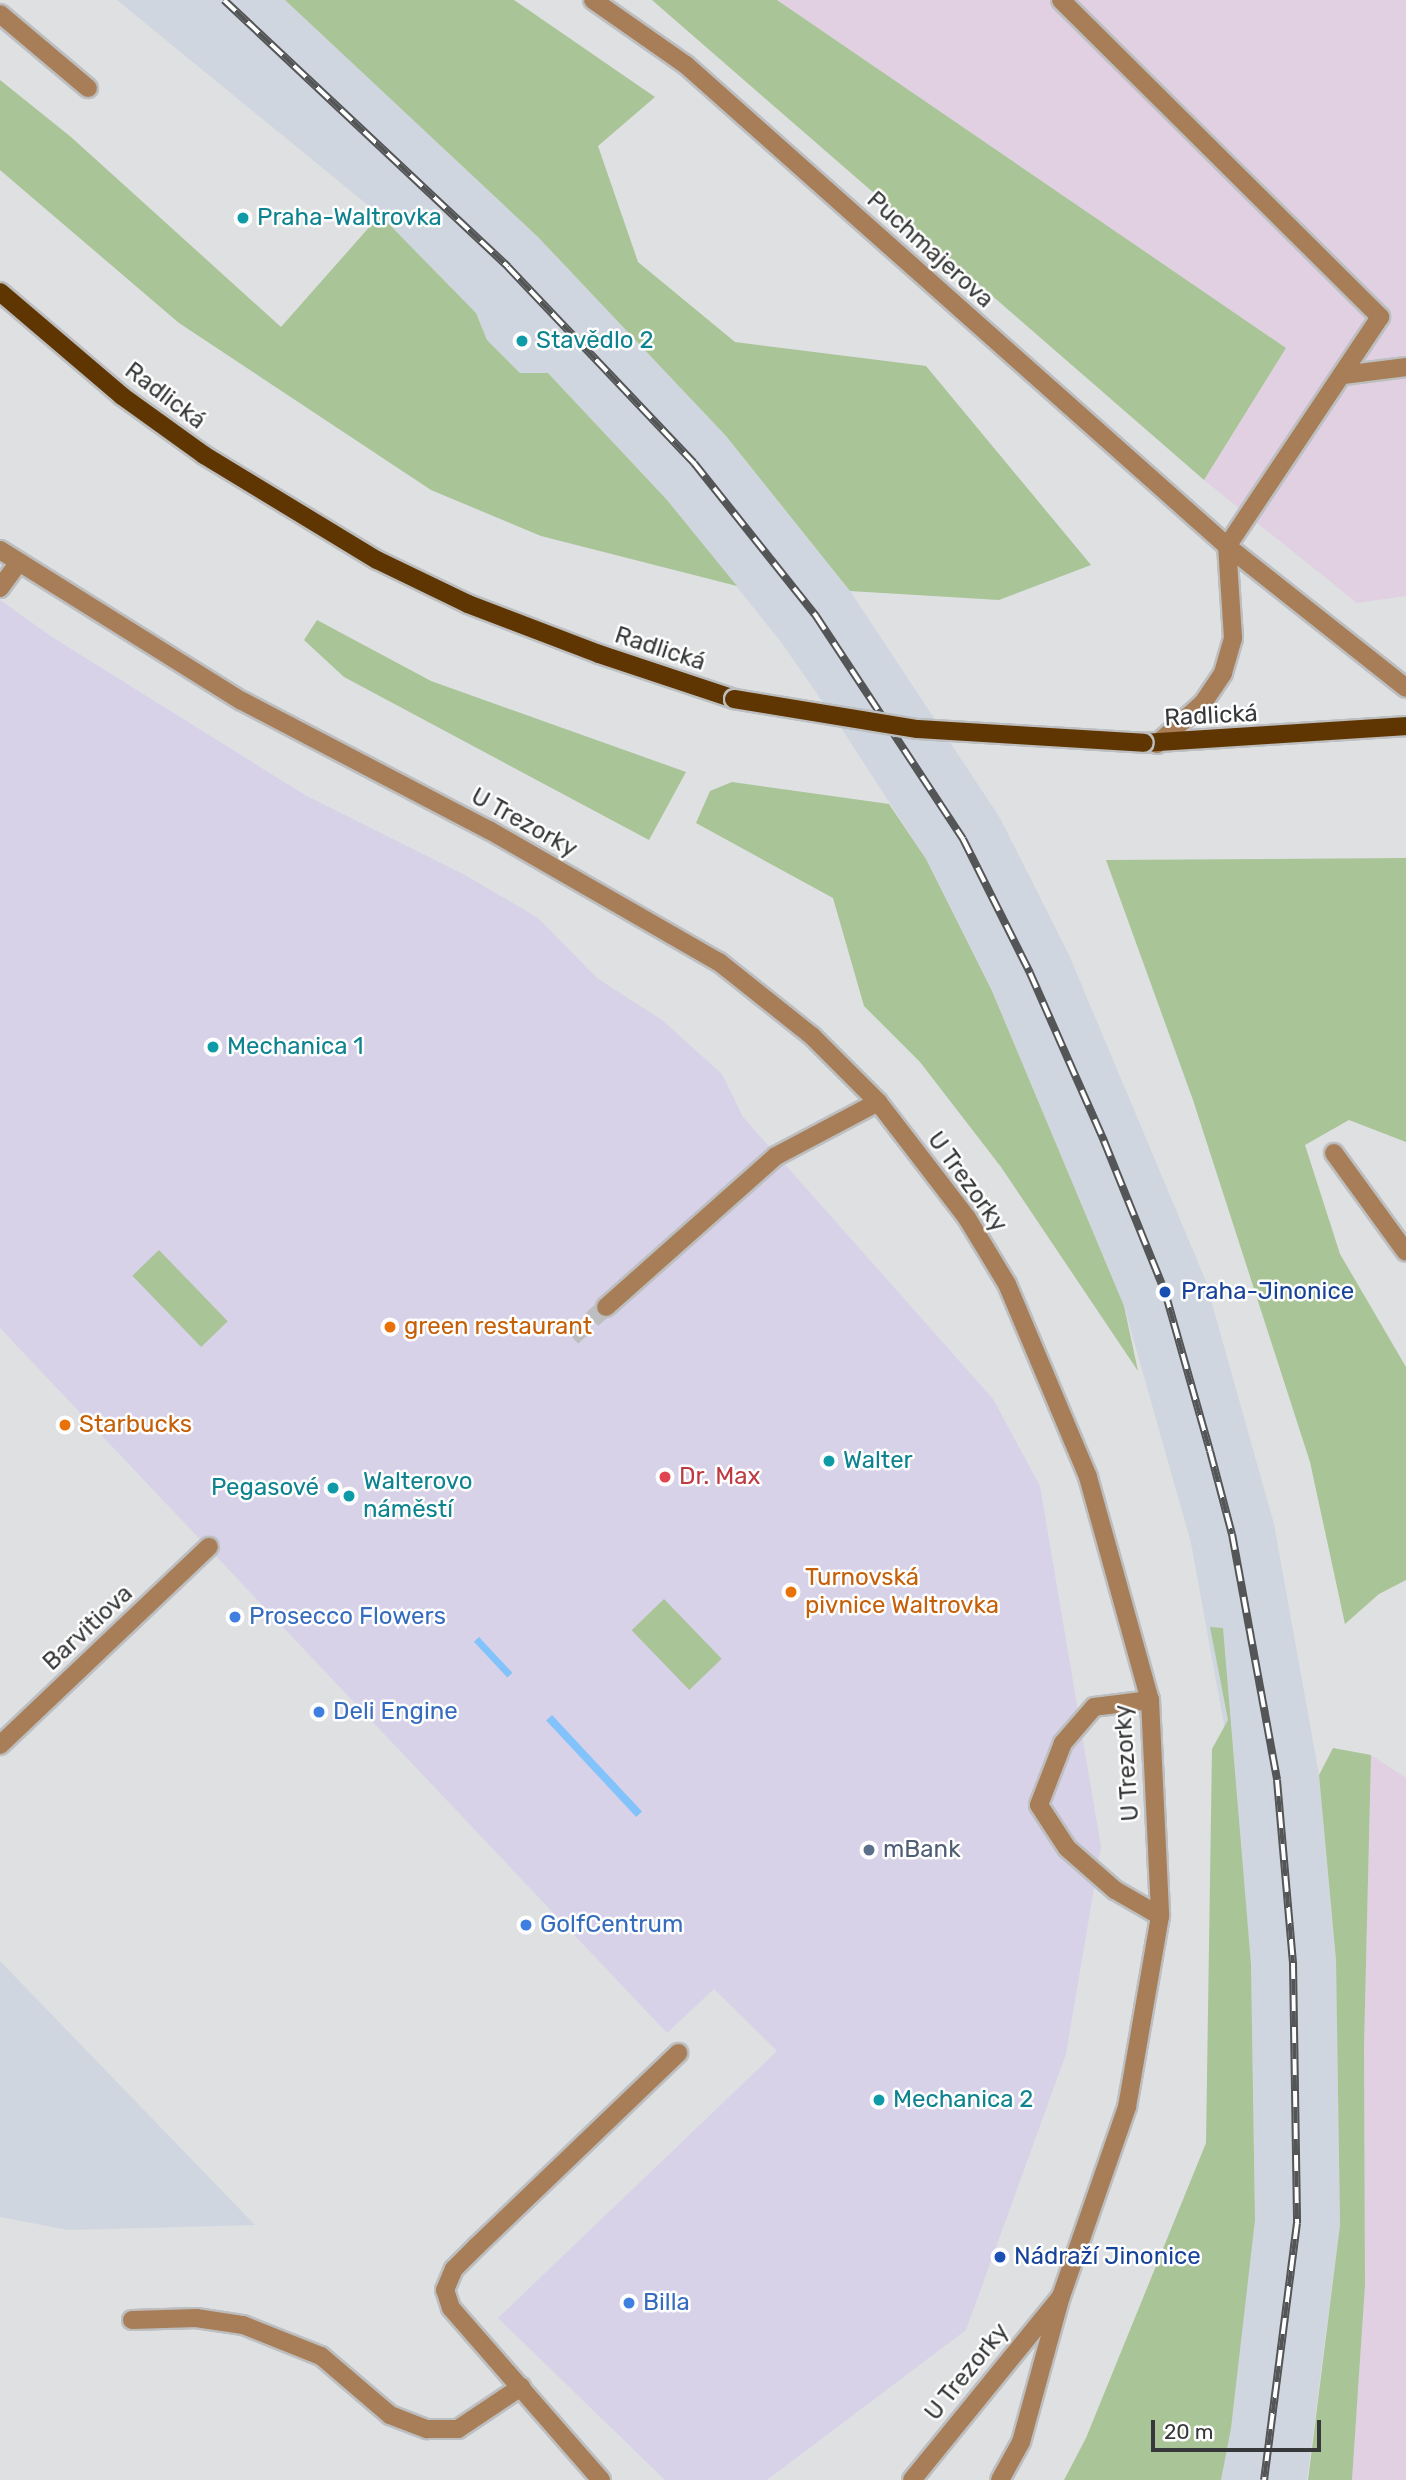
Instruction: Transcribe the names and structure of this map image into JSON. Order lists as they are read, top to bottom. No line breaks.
{"streets":{"main road":["Radlická"],"street":["Puchmajerova","U Trezorky","Barvitiova"]},"places":["Praha-Waltrovka","Stavědlo 2","Mechanica 1","Praha-Jinonice","green restaurant","Starbucks","Walter","Dr. Max","Pegasové","Walterovo náměstí","Turnovská pivnice Waltrovka","Prosecco Flowers","Deli Engine","mBank","GolfCentrum","Mechanica 2","Nádraží Jinonice","Billa"],"scale_bar":"20 m"}
